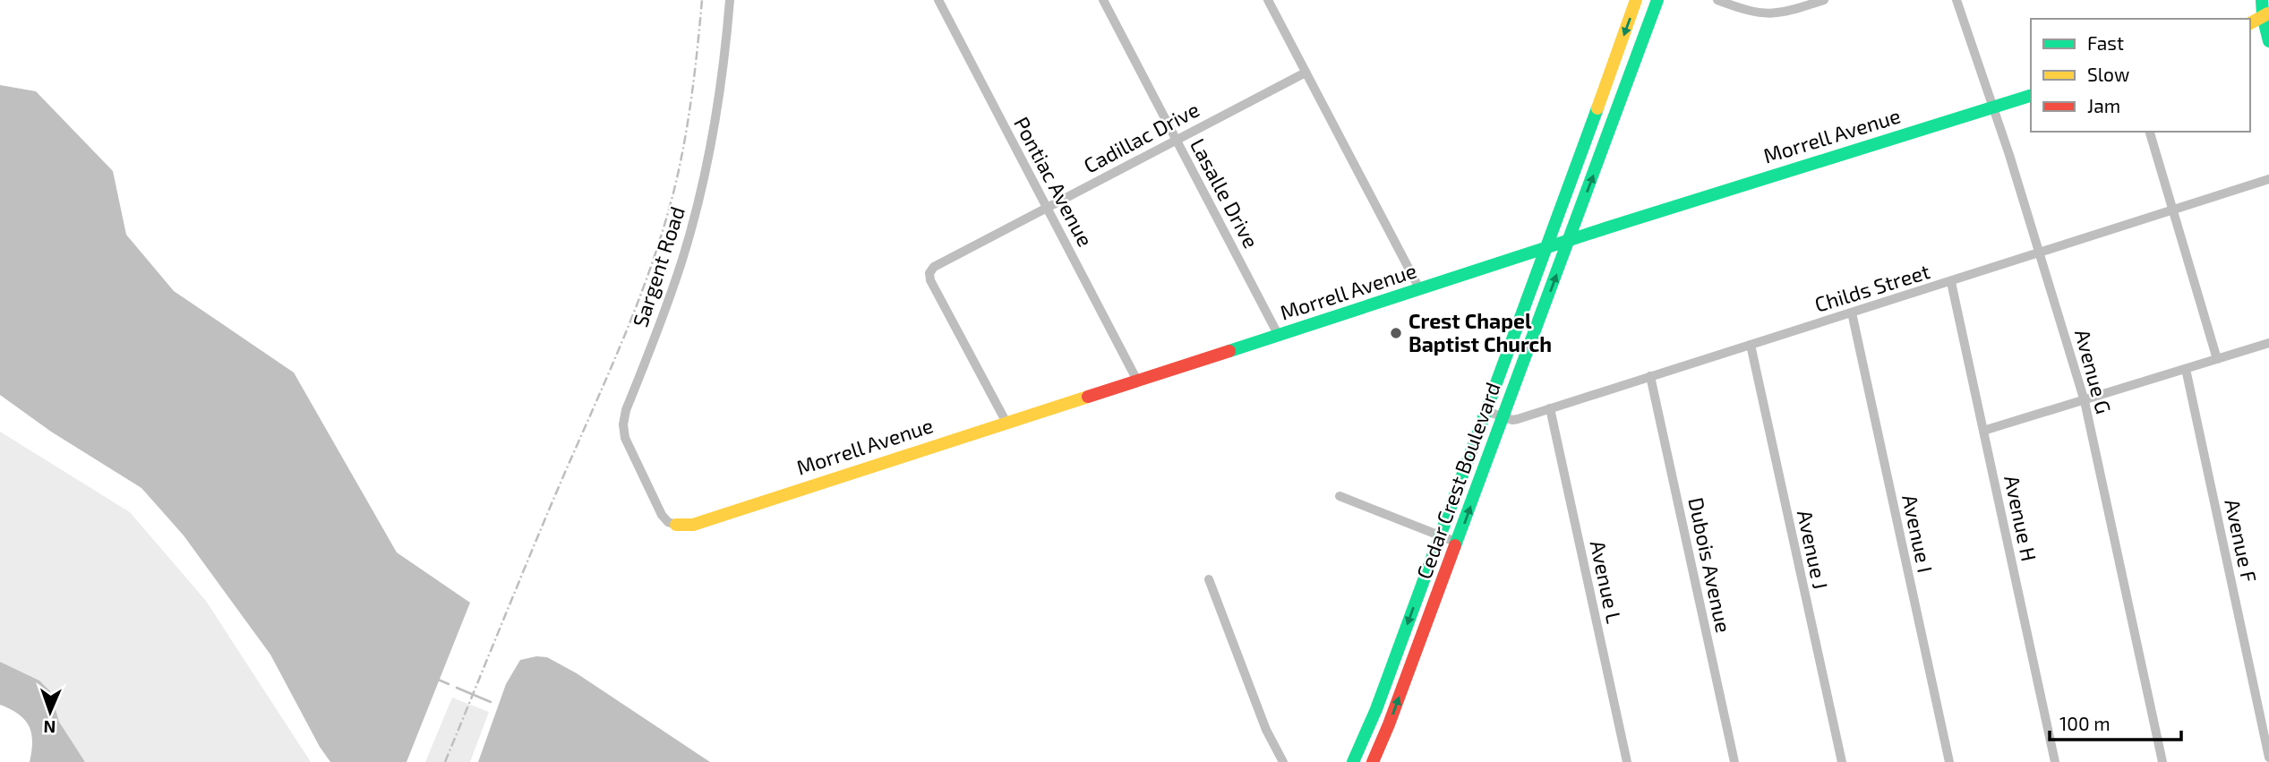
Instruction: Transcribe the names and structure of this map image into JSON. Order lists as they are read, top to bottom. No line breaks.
{"streets":{"main road":["Morrell Avenue","Cedar Crest Boulevard"],"street":["Cadillac Drive","Pontiac Avenue","Lasalle Drive","Sargent Road","Childs Street","Avenue G","Avenue H","Avenue I","Avenue F","Avenue J","Dubois Avenue","Avenue L"]},"crossings":[["Morrell Avenue","Cadillac Drive"],["Morrell Avenue","Pontiac Avenue"],["Morrell Avenue","Lasalle Drive"],["Morrell Avenue","Sargent Road"],["Morrell Avenue","Avenue G"],["Morrell Avenue","Cedar Crest Boulevard"],["Cadillac Drive","Pontiac Avenue"],["Cadillac Drive","Lasalle Drive"],["Childs Street","Avenue G"],["Childs Street","Cedar Crest Boulevard"],["Childs Street","Avenue H"],["Childs Street","Avenue I"],["Childs Street","Avenue J"],["Childs Street","Dubois Avenue"],["Childs Street","Avenue L"]],"places":["Crest Chapel Baptist Church"],"legend":["Fast","Slow","Jam"],"scale_bar":"100 m","north":"bottom"}
